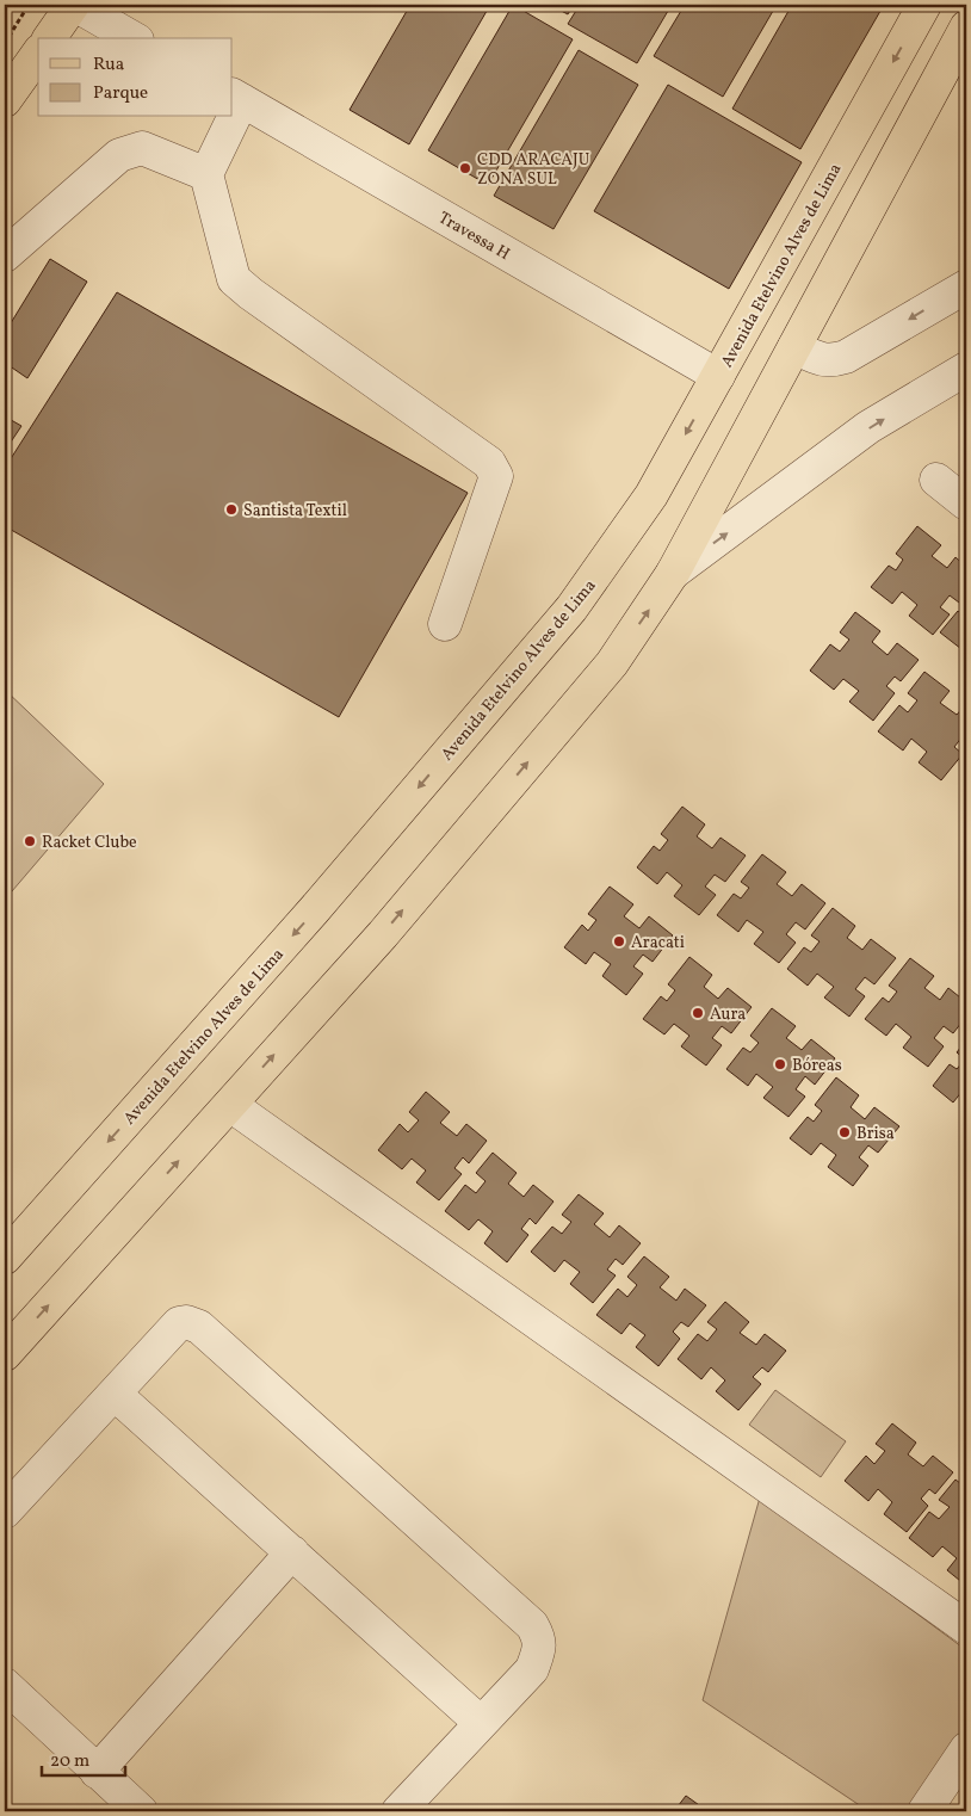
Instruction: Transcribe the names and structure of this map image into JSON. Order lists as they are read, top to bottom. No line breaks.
{"streets":{"main road":["Avenida Etelvino Alves de Lima"],"street":["Travessa H"]},"crossings":[["Travessa H","Avenida Etelvino Alves de Lima"]],"places":["CDD ARACAJU ZONA SUL","Santista Textil","Racket Clube","Aracati","Aura","Bóreas","Brisa"],"legend":["Rua","Parque"],"scale_bar":"20 m"}
